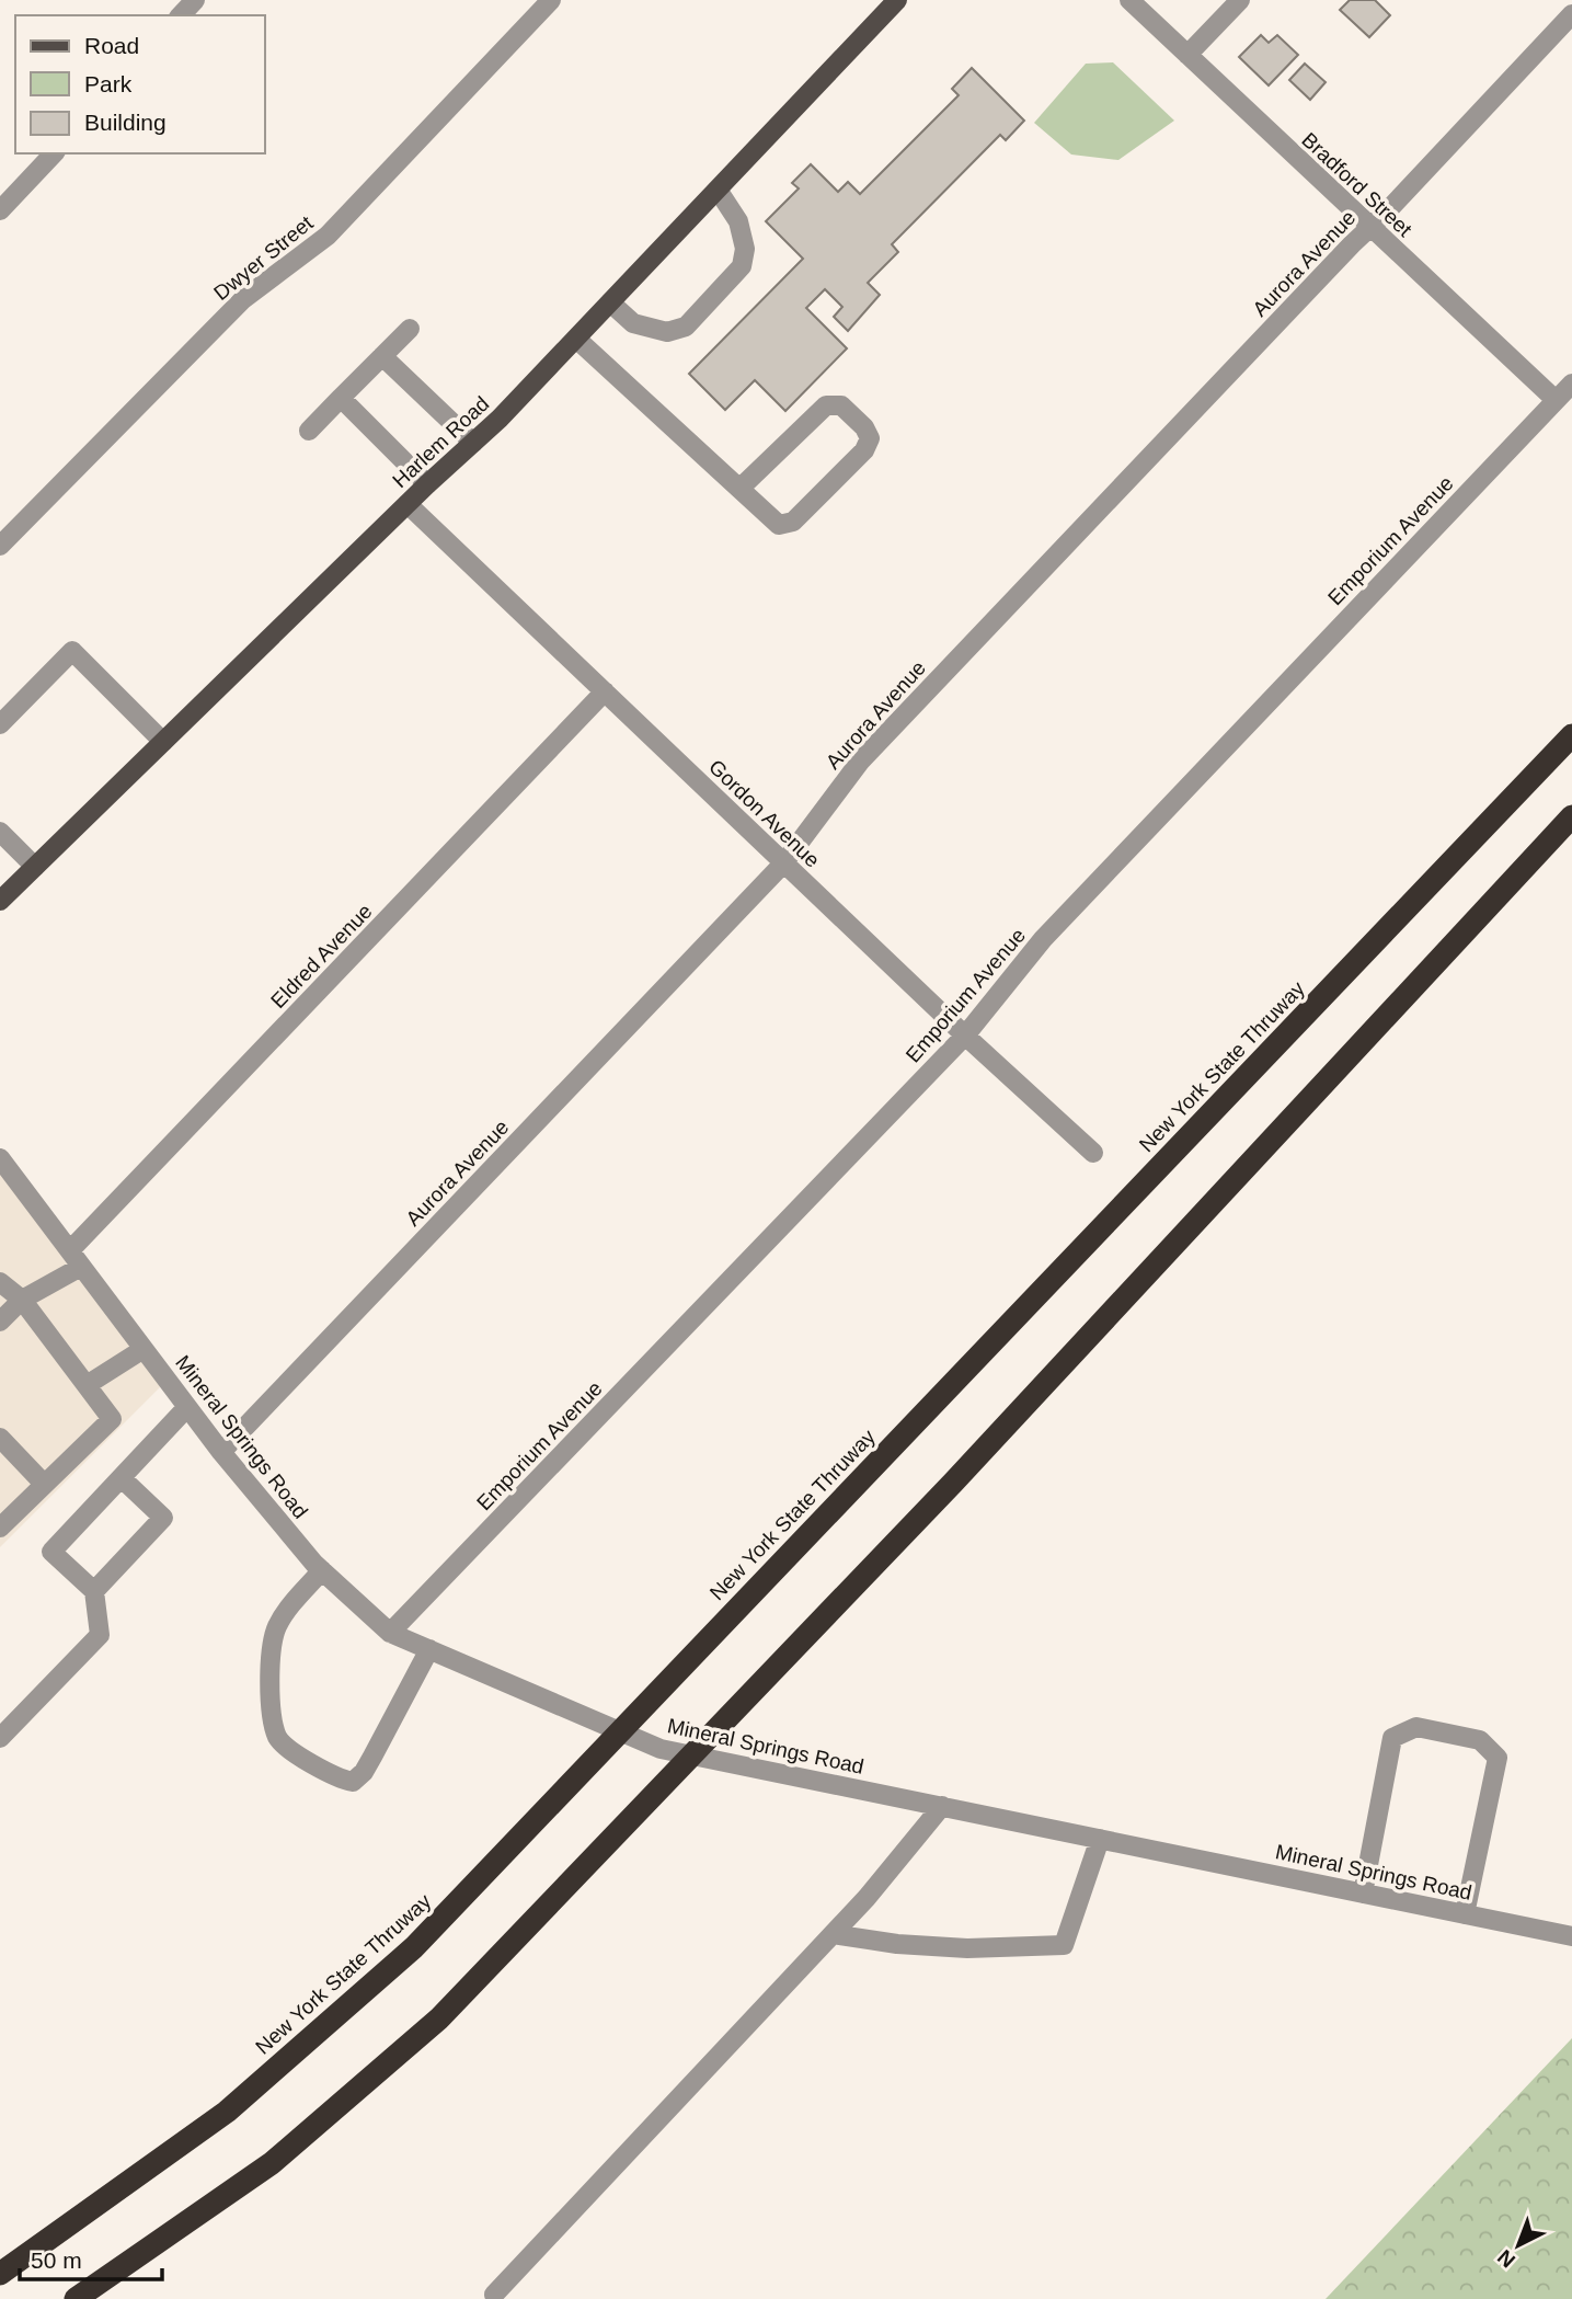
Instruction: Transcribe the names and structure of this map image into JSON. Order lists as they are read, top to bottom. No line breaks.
{"streets":{"highway":["New York State Thruway"],"main road":["Harlem Road"],"street":["Bradford Street","Dwyer Street","Aurora Avenue","Emporium Avenue","Gordon Avenue","Eldred Avenue","Mineral Springs Road"]},"crossings":[["Bradford Street","Aurora Avenue"],["Bradford Street","Emporium Avenue"],["Aurora Avenue","Gordon Avenue"],["Aurora Avenue","Mineral Springs Road"],["Harlem Road","Gordon Avenue"],["Emporium Avenue","Gordon Avenue"],["Emporium Avenue","Mineral Springs Road"],["Gordon Avenue","Eldred Avenue"],["Eldred Avenue","Mineral Springs Road"]],"legend":["Road","Park","Building"],"scale_bar":"50 m","north":"bottom left"}
